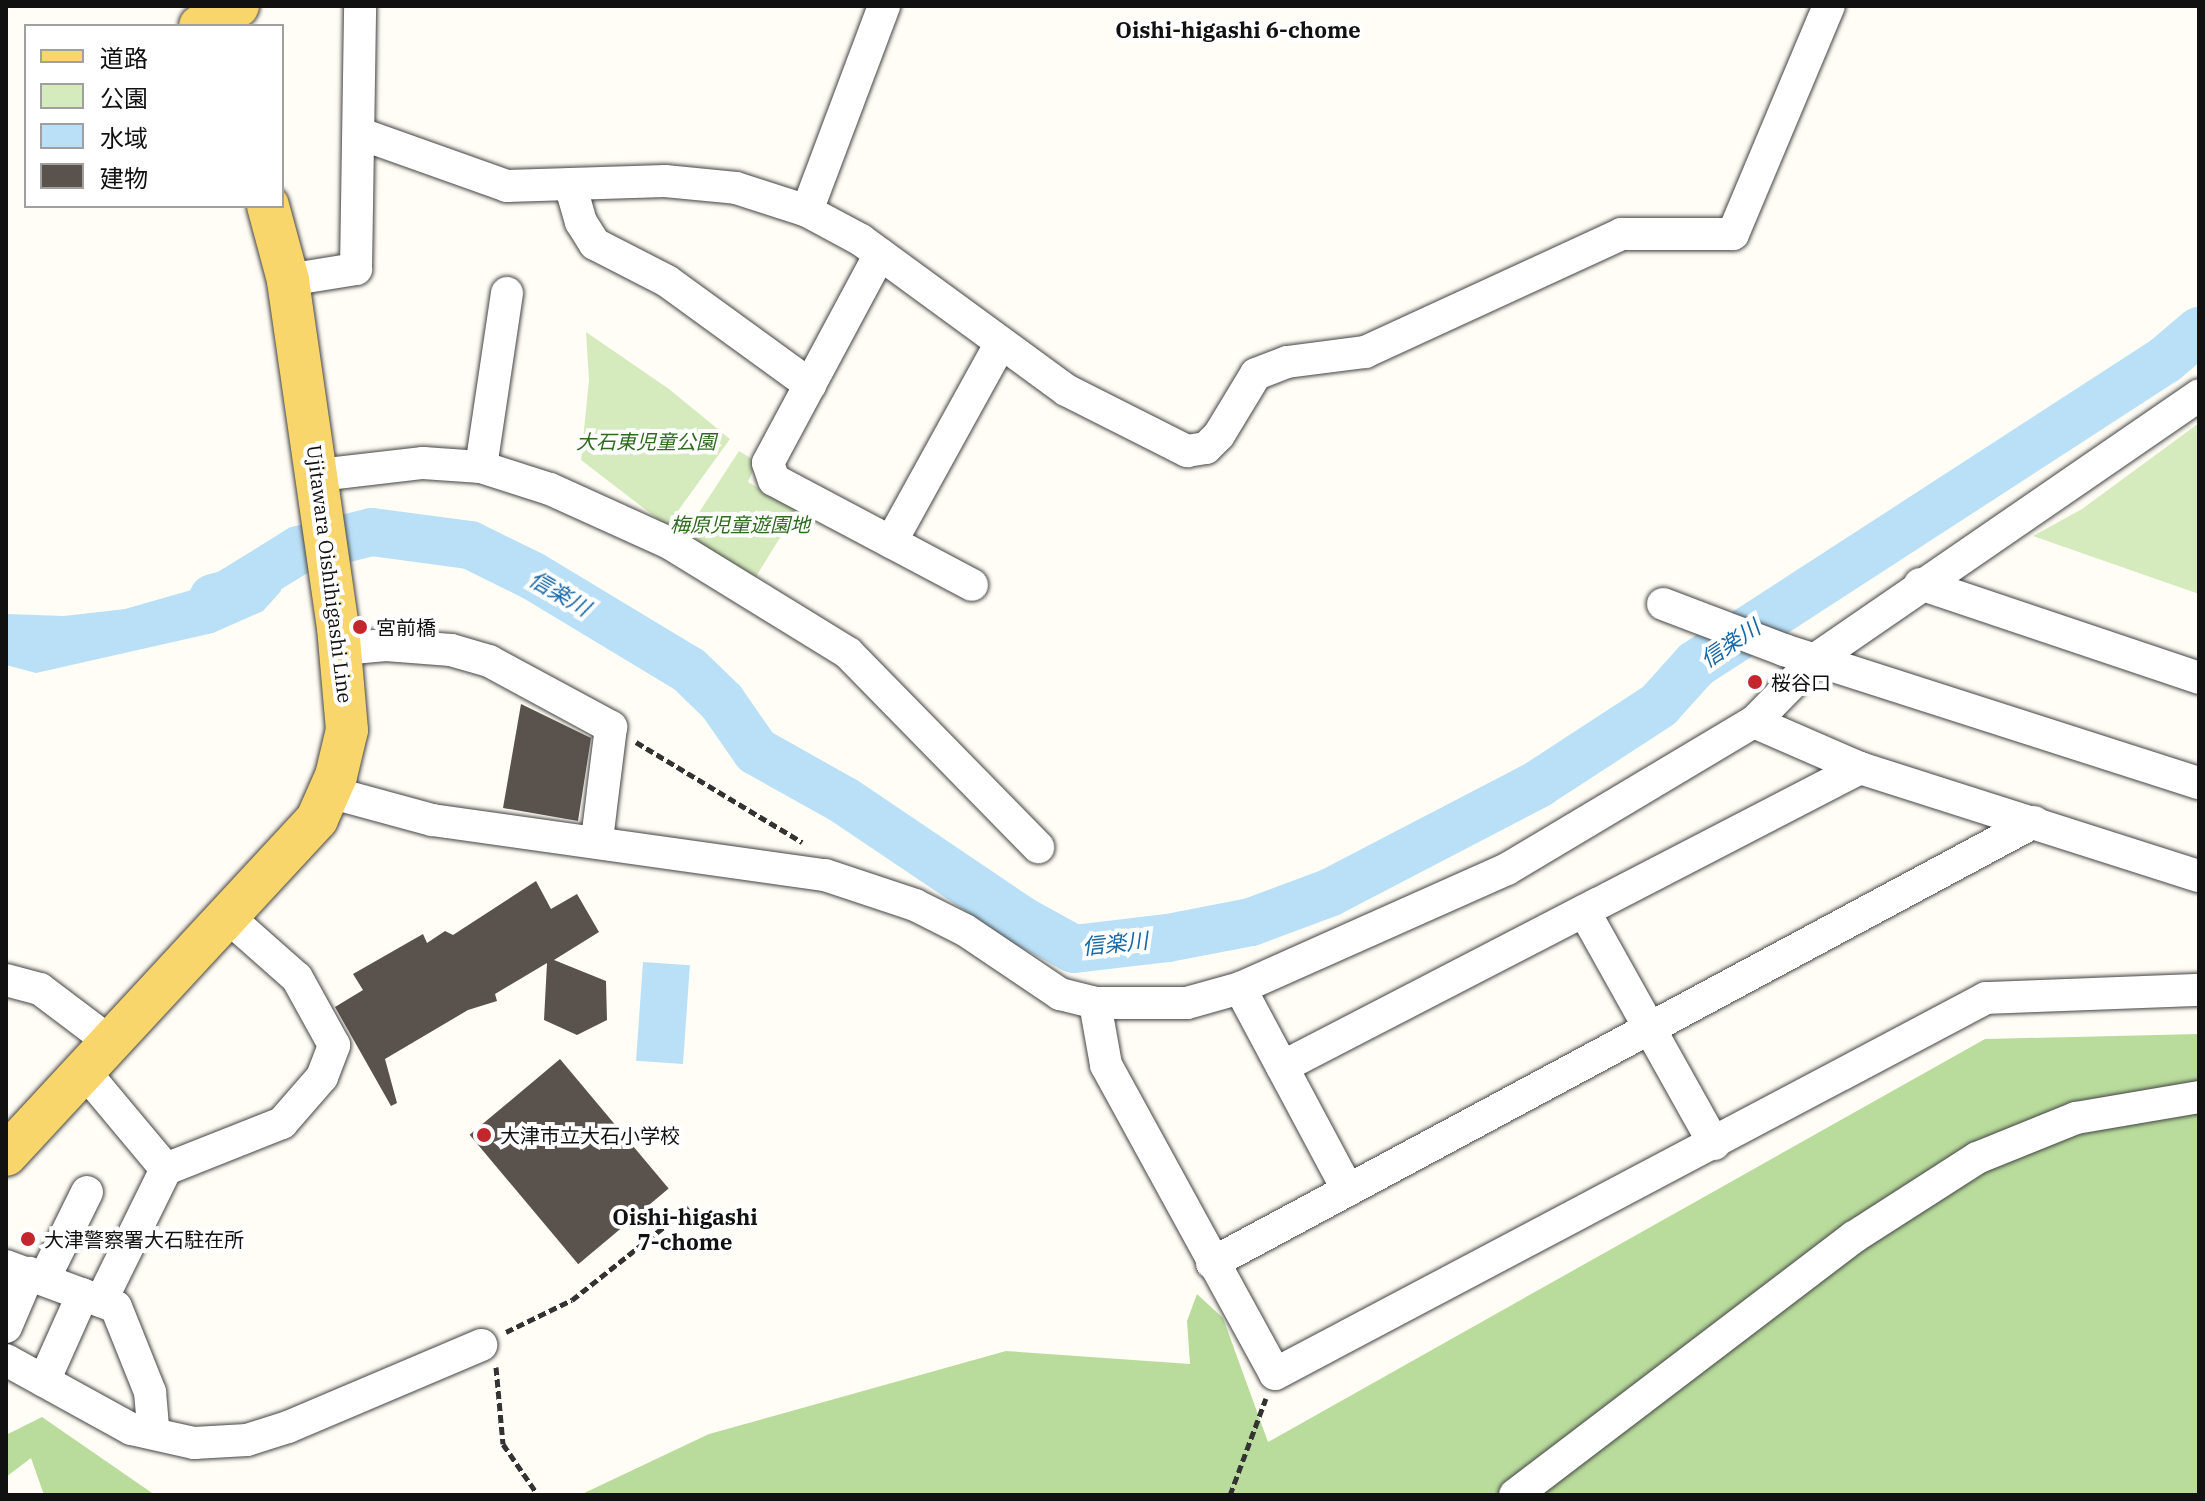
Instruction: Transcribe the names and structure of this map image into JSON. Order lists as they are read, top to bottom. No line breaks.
{"streets":{"main road":["Ujitawara Oishihigashi Line"]},"districts":["Oishi-higashi 6-chome","Oishi-higashi 7-chome"],"water":["信楽川"],"parks":["大石東児童公園","梅原児童遊園地"],"places":["宮前橋","桜谷口","大津市立大石小学校","大津警察署大石駐在所"],"legend":["道路","公園","水域","建物"]}
